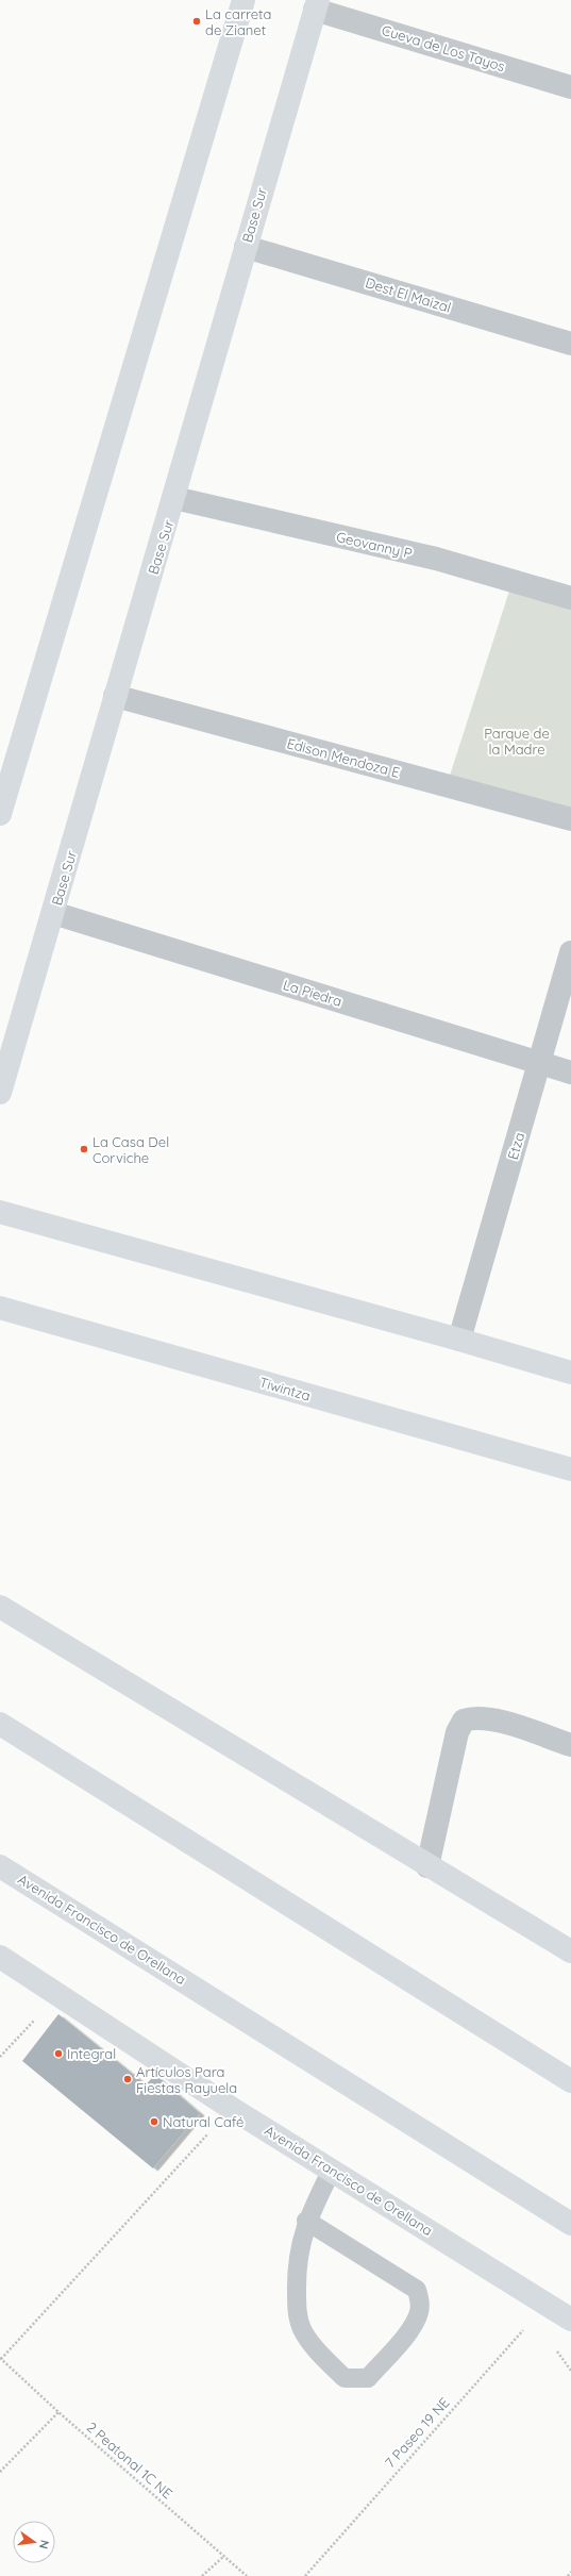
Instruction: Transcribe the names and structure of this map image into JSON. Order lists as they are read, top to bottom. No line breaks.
{"streets":{"main road":["Base Sur","Tiwintza","Avenida Francisco de Orellana"],"street":["Cueva de Los Tayos","Dest El Maizal","Geovanny P","Edison Mendoza E","La Piedra","Etza"],"path":["7 Paseo 19 NE","2 Peatonal 1C NE"]},"crossings":[["Cueva de Los Tayos","Base Sur"],["Base Sur","Dest El Maizal"],["Base Sur","Geovanny P"],["Base Sur","Edison Mendoza E"],["Base Sur","La Piedra"],["La Piedra","Etza"],["Avenida Francisco de Orellana","7 Paseo 19 NE"]],"parks":["Parque de la Madre"],"places":["La carreta de Zianet","La Casa Del Corviche","Integral","Artículos Para Fiestas Rayuela","Natural Café"],"north":"right"}
